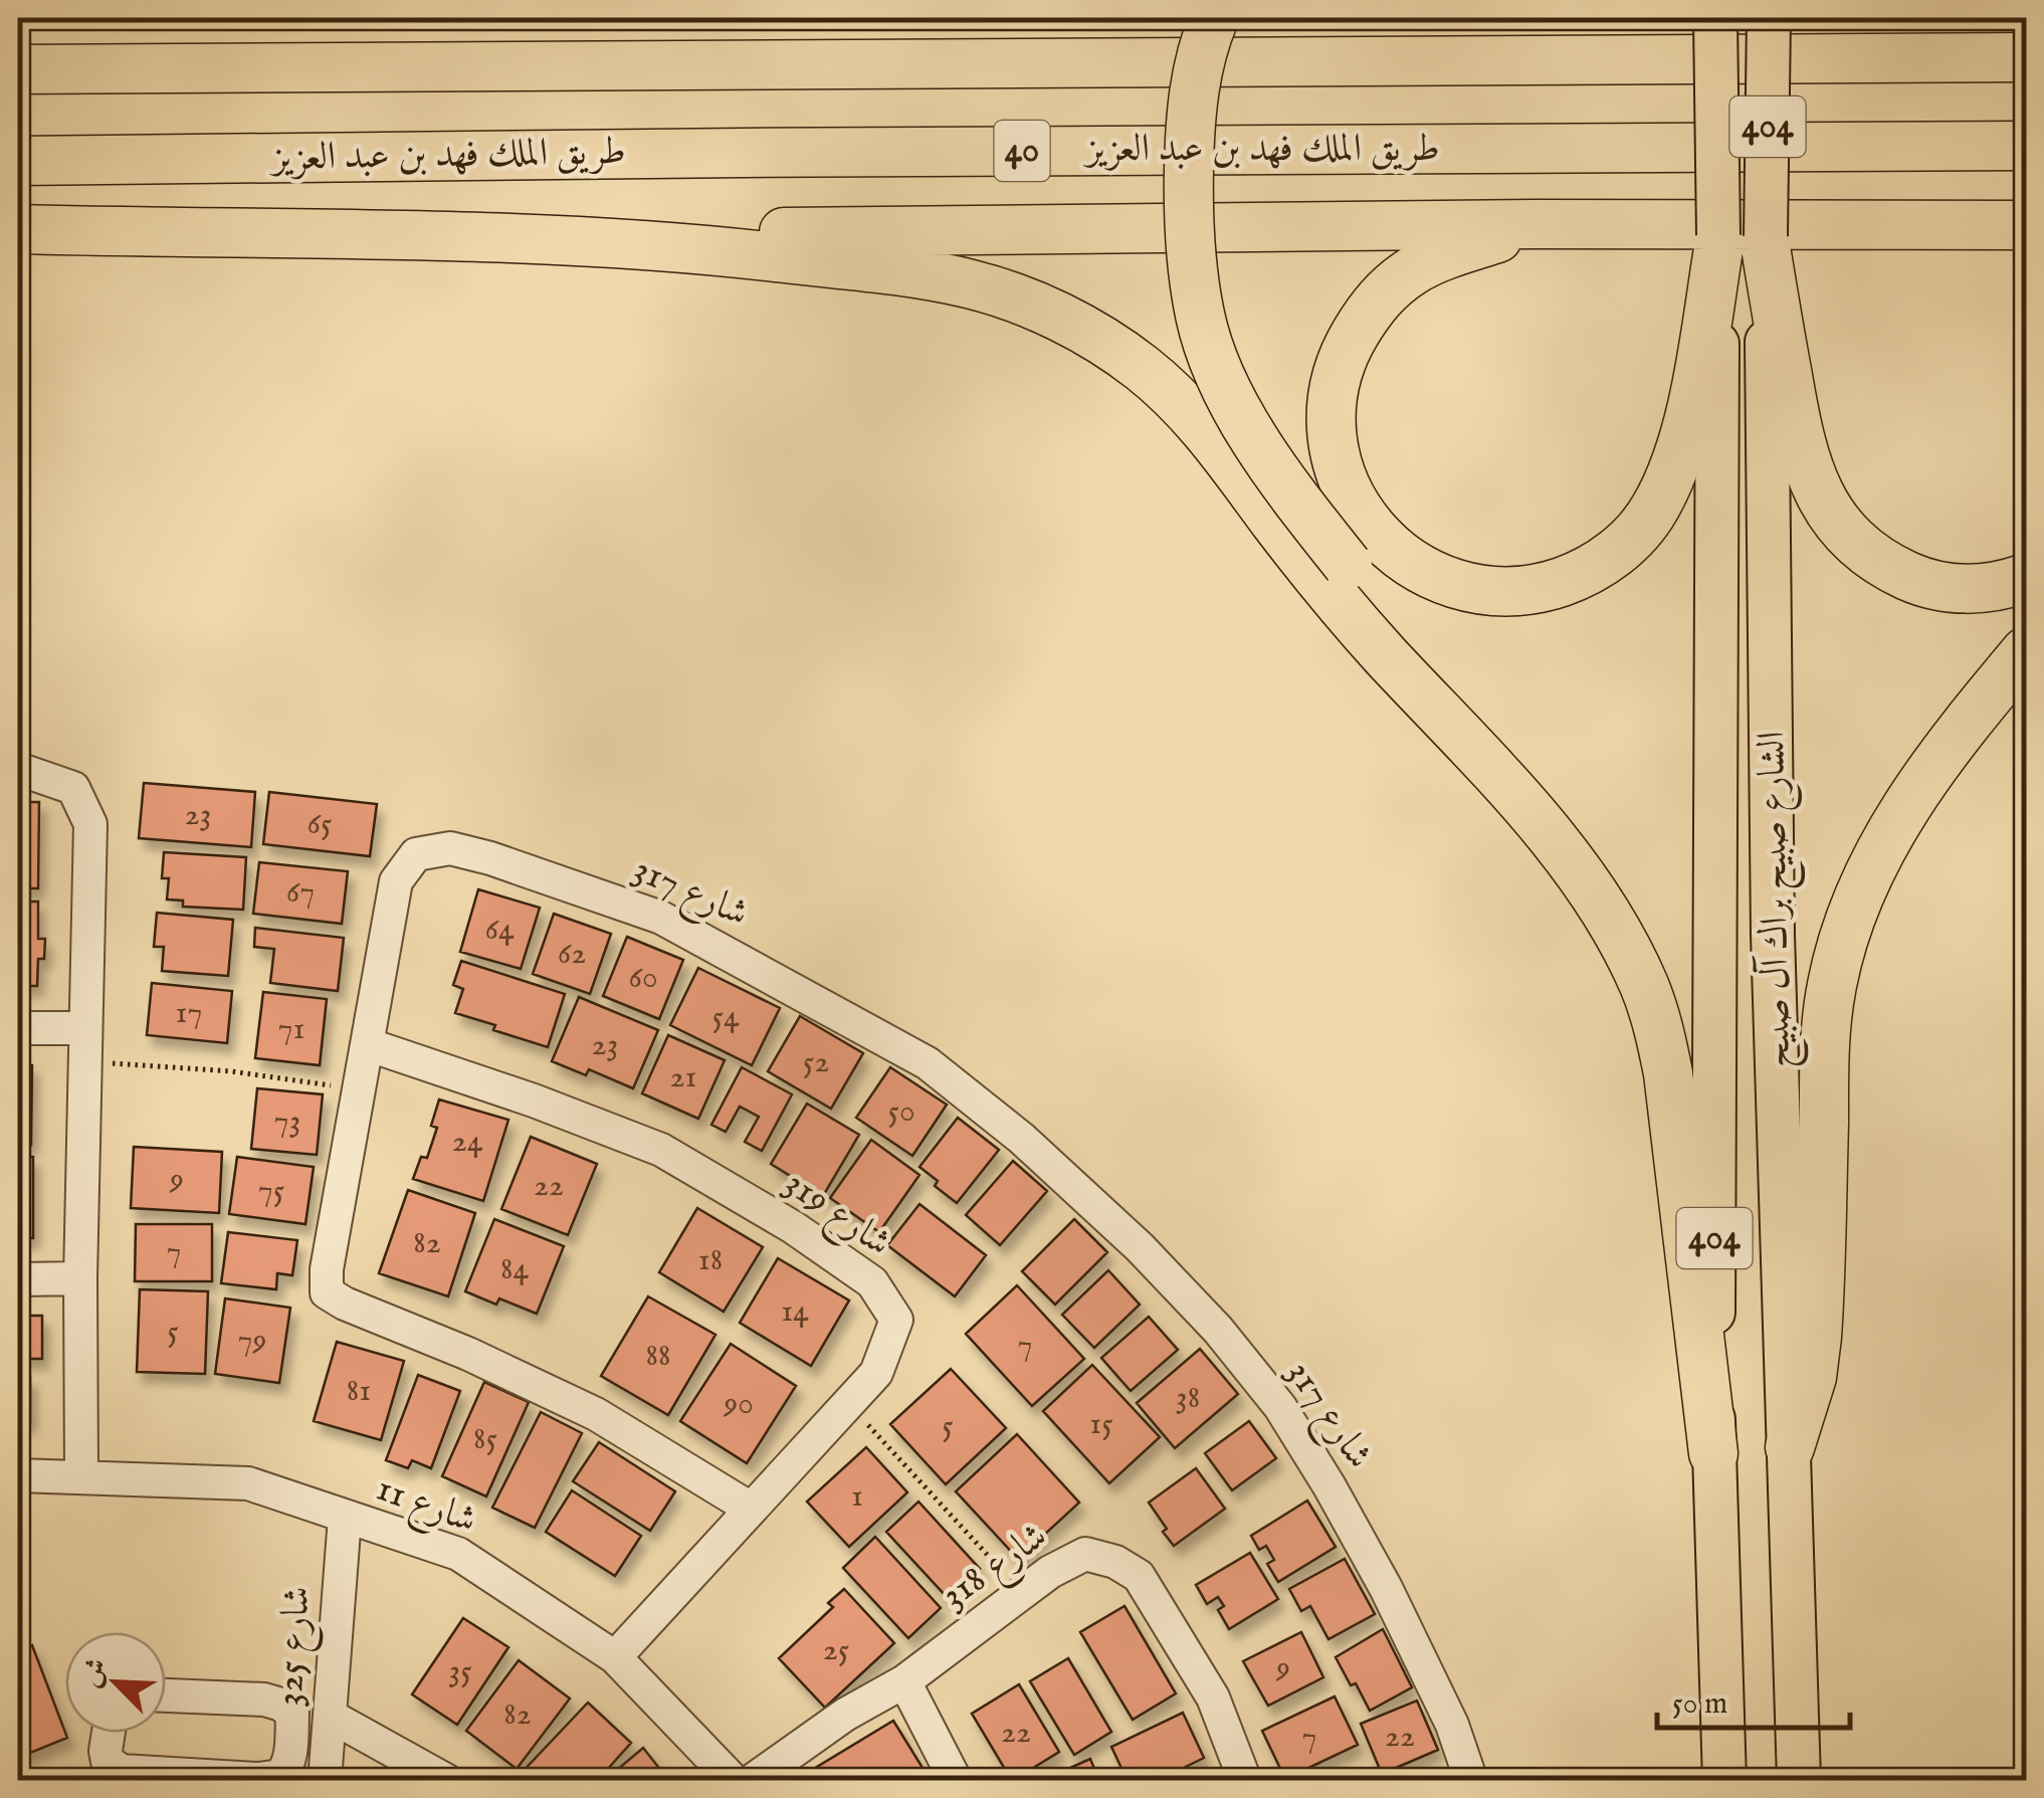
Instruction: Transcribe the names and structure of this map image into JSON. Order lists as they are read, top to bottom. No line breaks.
{"streets":{"highway":["طريق الملك فهد بن عبد العزيز","40"],"main road":["404","الشارع صبيح براك آل صبيح"],"street":["شارع 317","شارع 319","شارع 11","شارع 318","شارع 325"]},"crossings":[["شارع 317","شارع 319"],["شارع 319","شارع 11"],["شارع 11","شارع 325"]],"house_numbers":["23","65","67","64","62","60","17","54","71","23","52","21","50","73","24","9","22","75","82","7","18","84","14","5","79","7","88","81","38","90","15","5","85","1","25","9","35","82","22","22","7"],"scale_bar":"50 m","north":"top left"}
